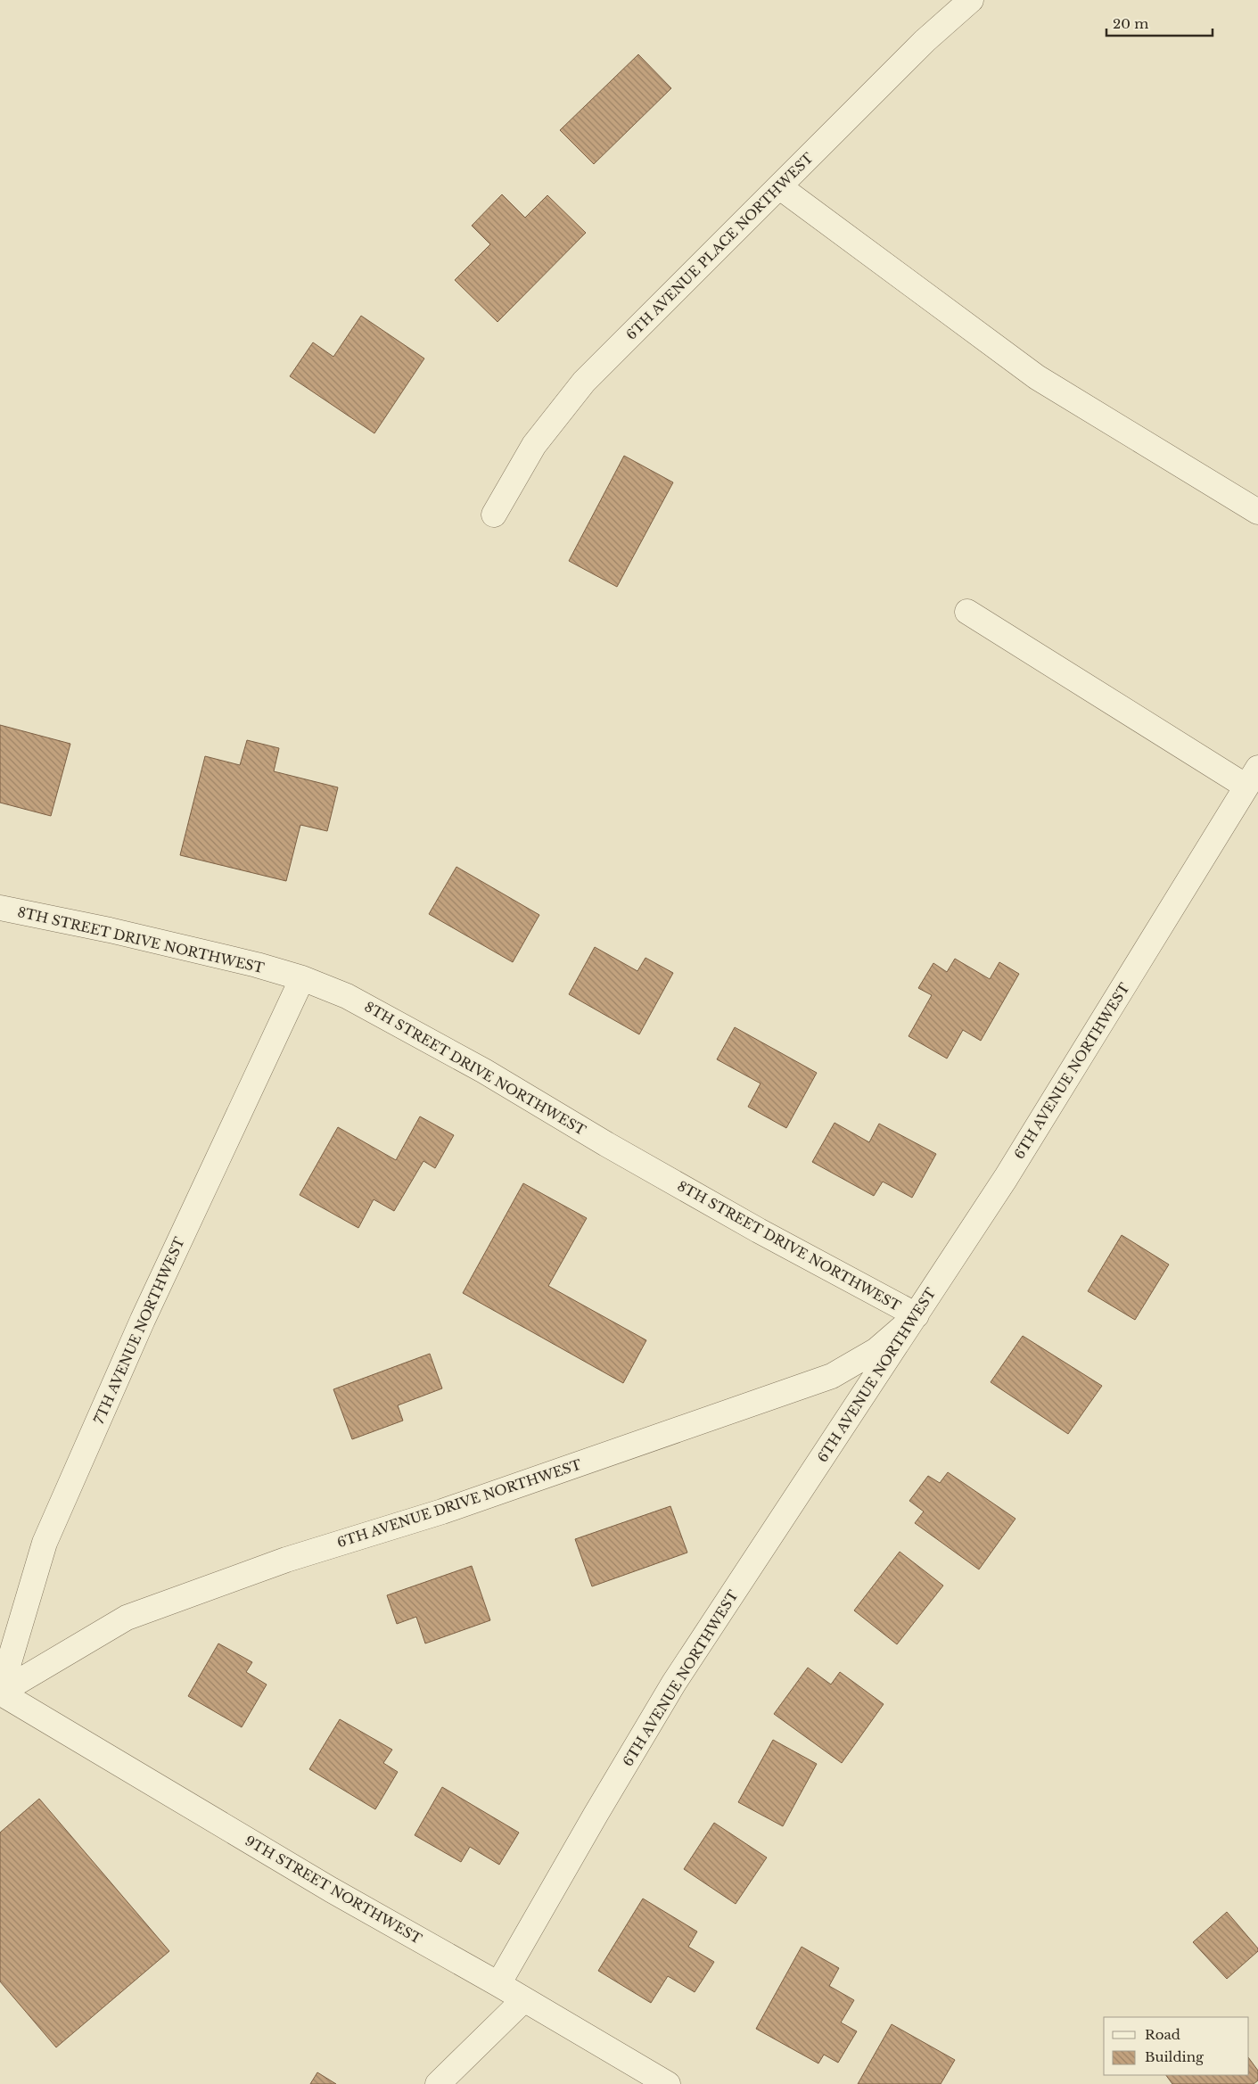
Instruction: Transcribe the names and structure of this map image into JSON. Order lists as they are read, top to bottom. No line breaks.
{"streets":{"street":["6TH AVENUE PLACE NORTHWEST","8TH STREET DRIVE NORTHWEST","6TH AVENUE NORTHWEST","7TH AVENUE NORTHWEST","6TH AVENUE DRIVE NORTHWEST","9TH STREET NORTHWEST"]},"crossings":[["8TH STREET DRIVE NORTHWEST","6TH AVENUE NORTHWEST"],["8TH STREET DRIVE NORTHWEST","7TH AVENUE NORTHWEST"],["8TH STREET DRIVE NORTHWEST","6TH AVENUE DRIVE NORTHWEST"],["6TH AVENUE NORTHWEST","6TH AVENUE DRIVE NORTHWEST"],["6TH AVENUE NORTHWEST","9TH STREET NORTHWEST"],["7TH AVENUE NORTHWEST","6TH AVENUE DRIVE NORTHWEST"],["7TH AVENUE NORTHWEST","9TH STREET NORTHWEST"],["6TH AVENUE DRIVE NORTHWEST","9TH STREET NORTHWEST"]],"legend":["Road","Building"],"scale_bar":"20 m"}
